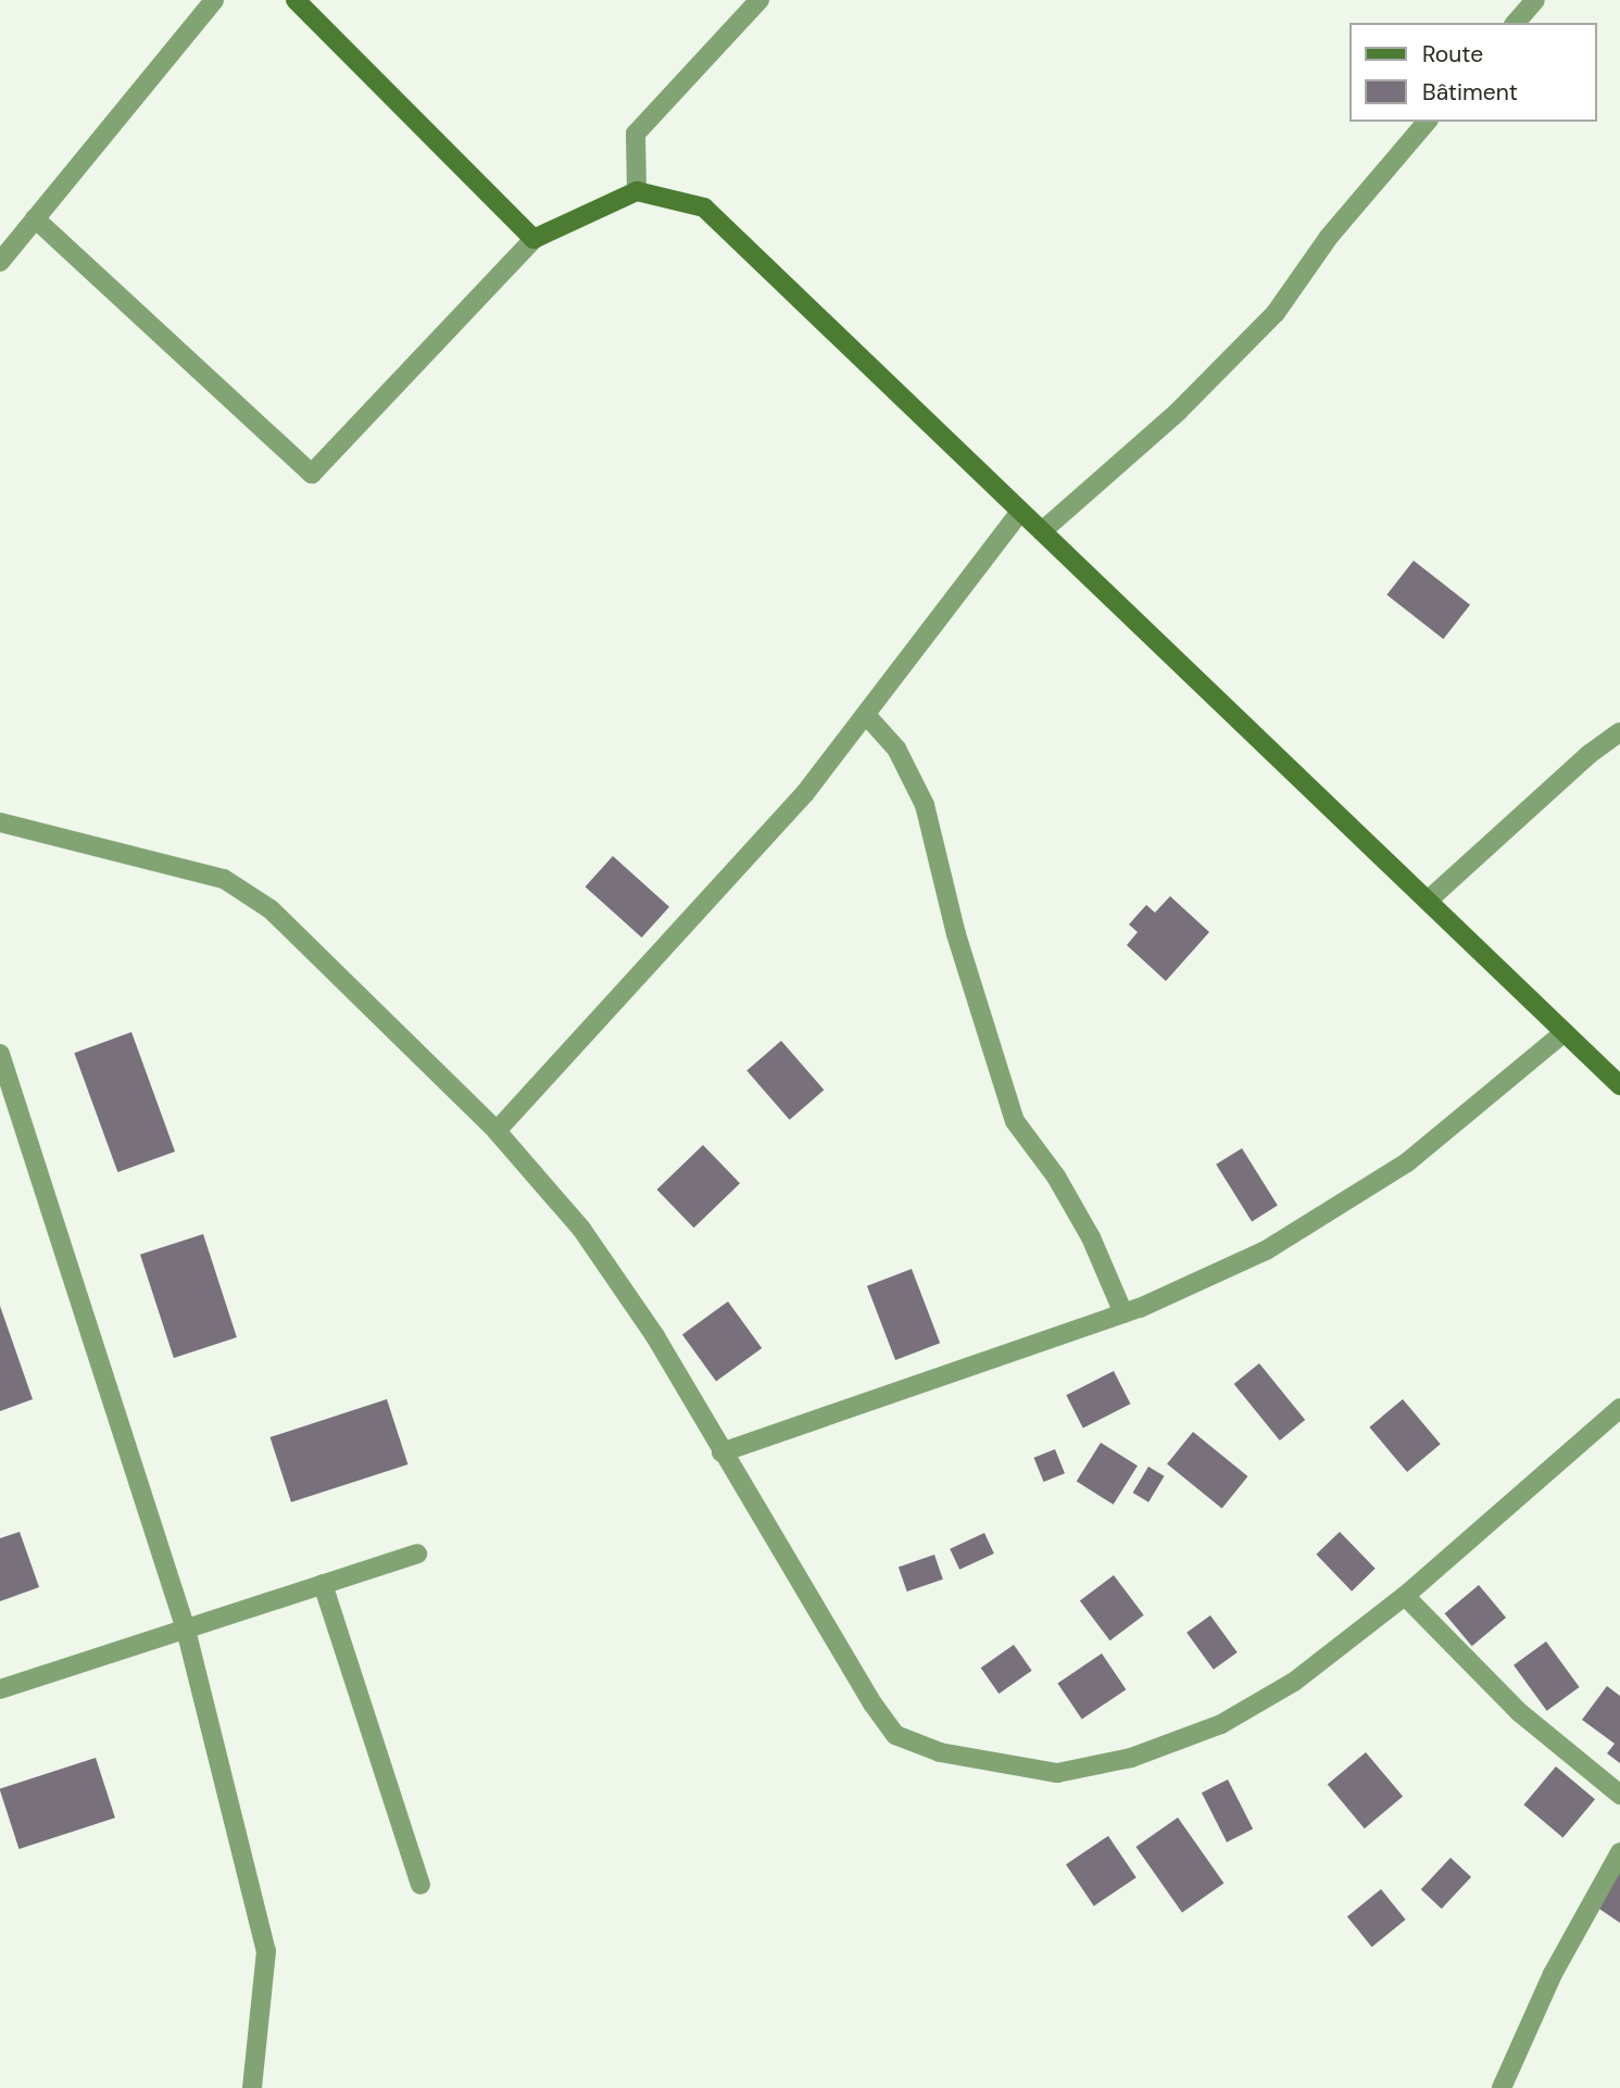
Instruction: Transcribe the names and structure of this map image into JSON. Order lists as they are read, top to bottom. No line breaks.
{"legend":["Route","Bâtiment"]}
